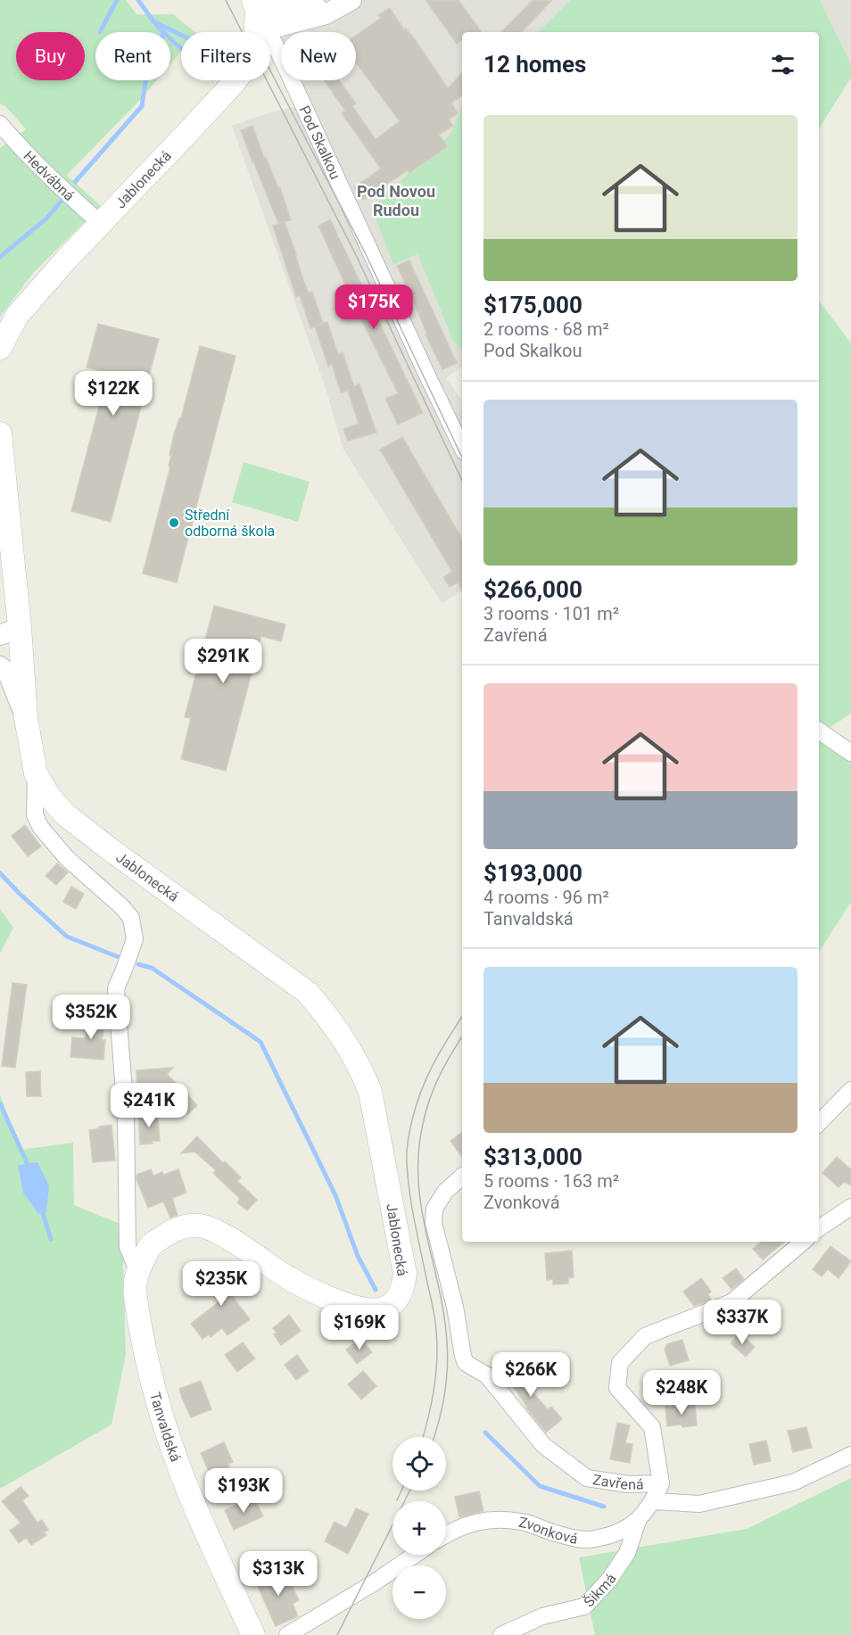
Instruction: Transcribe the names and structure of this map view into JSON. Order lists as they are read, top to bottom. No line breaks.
{"streets":{"main road":["Jablonecká","Tanvaldská"],"street":["Pod Skalkou","Hedvábná","Zavřená","Zvonková","Šikmá"]},"crossings":[["Pod Skalkou","Jablonecká"],["Hedvábná","Jablonecká"],["Jablonecká","Tanvaldská"],["Zavřená","Zvonková"],["Zvonková","Šikmá"]],"districts":["Pod Novou Rudou"],"places":["Střední odborná škola"],"page":{"chip":["Buy","Rent","Filters","New"],"heading":"12 homes","list":[{"name":"$175,000","note":"2 rooms · 68 m² · Pod Skalkou"},{"name":"$266,000","note":"3 rooms · 101 m² · Zavřená"},{"name":"$193,000","note":"4 rooms · 96 m² · Tanvaldská"},{"name":"$313,000","note":"5 rooms · 163 m² · Zvonková"}],"price":["$175K","$122K","$291K","$352K","$241K","$235K","$337K","$169K","$266K","$248K","$193K","$313K"],"map_buttons":["+","−"]}}
